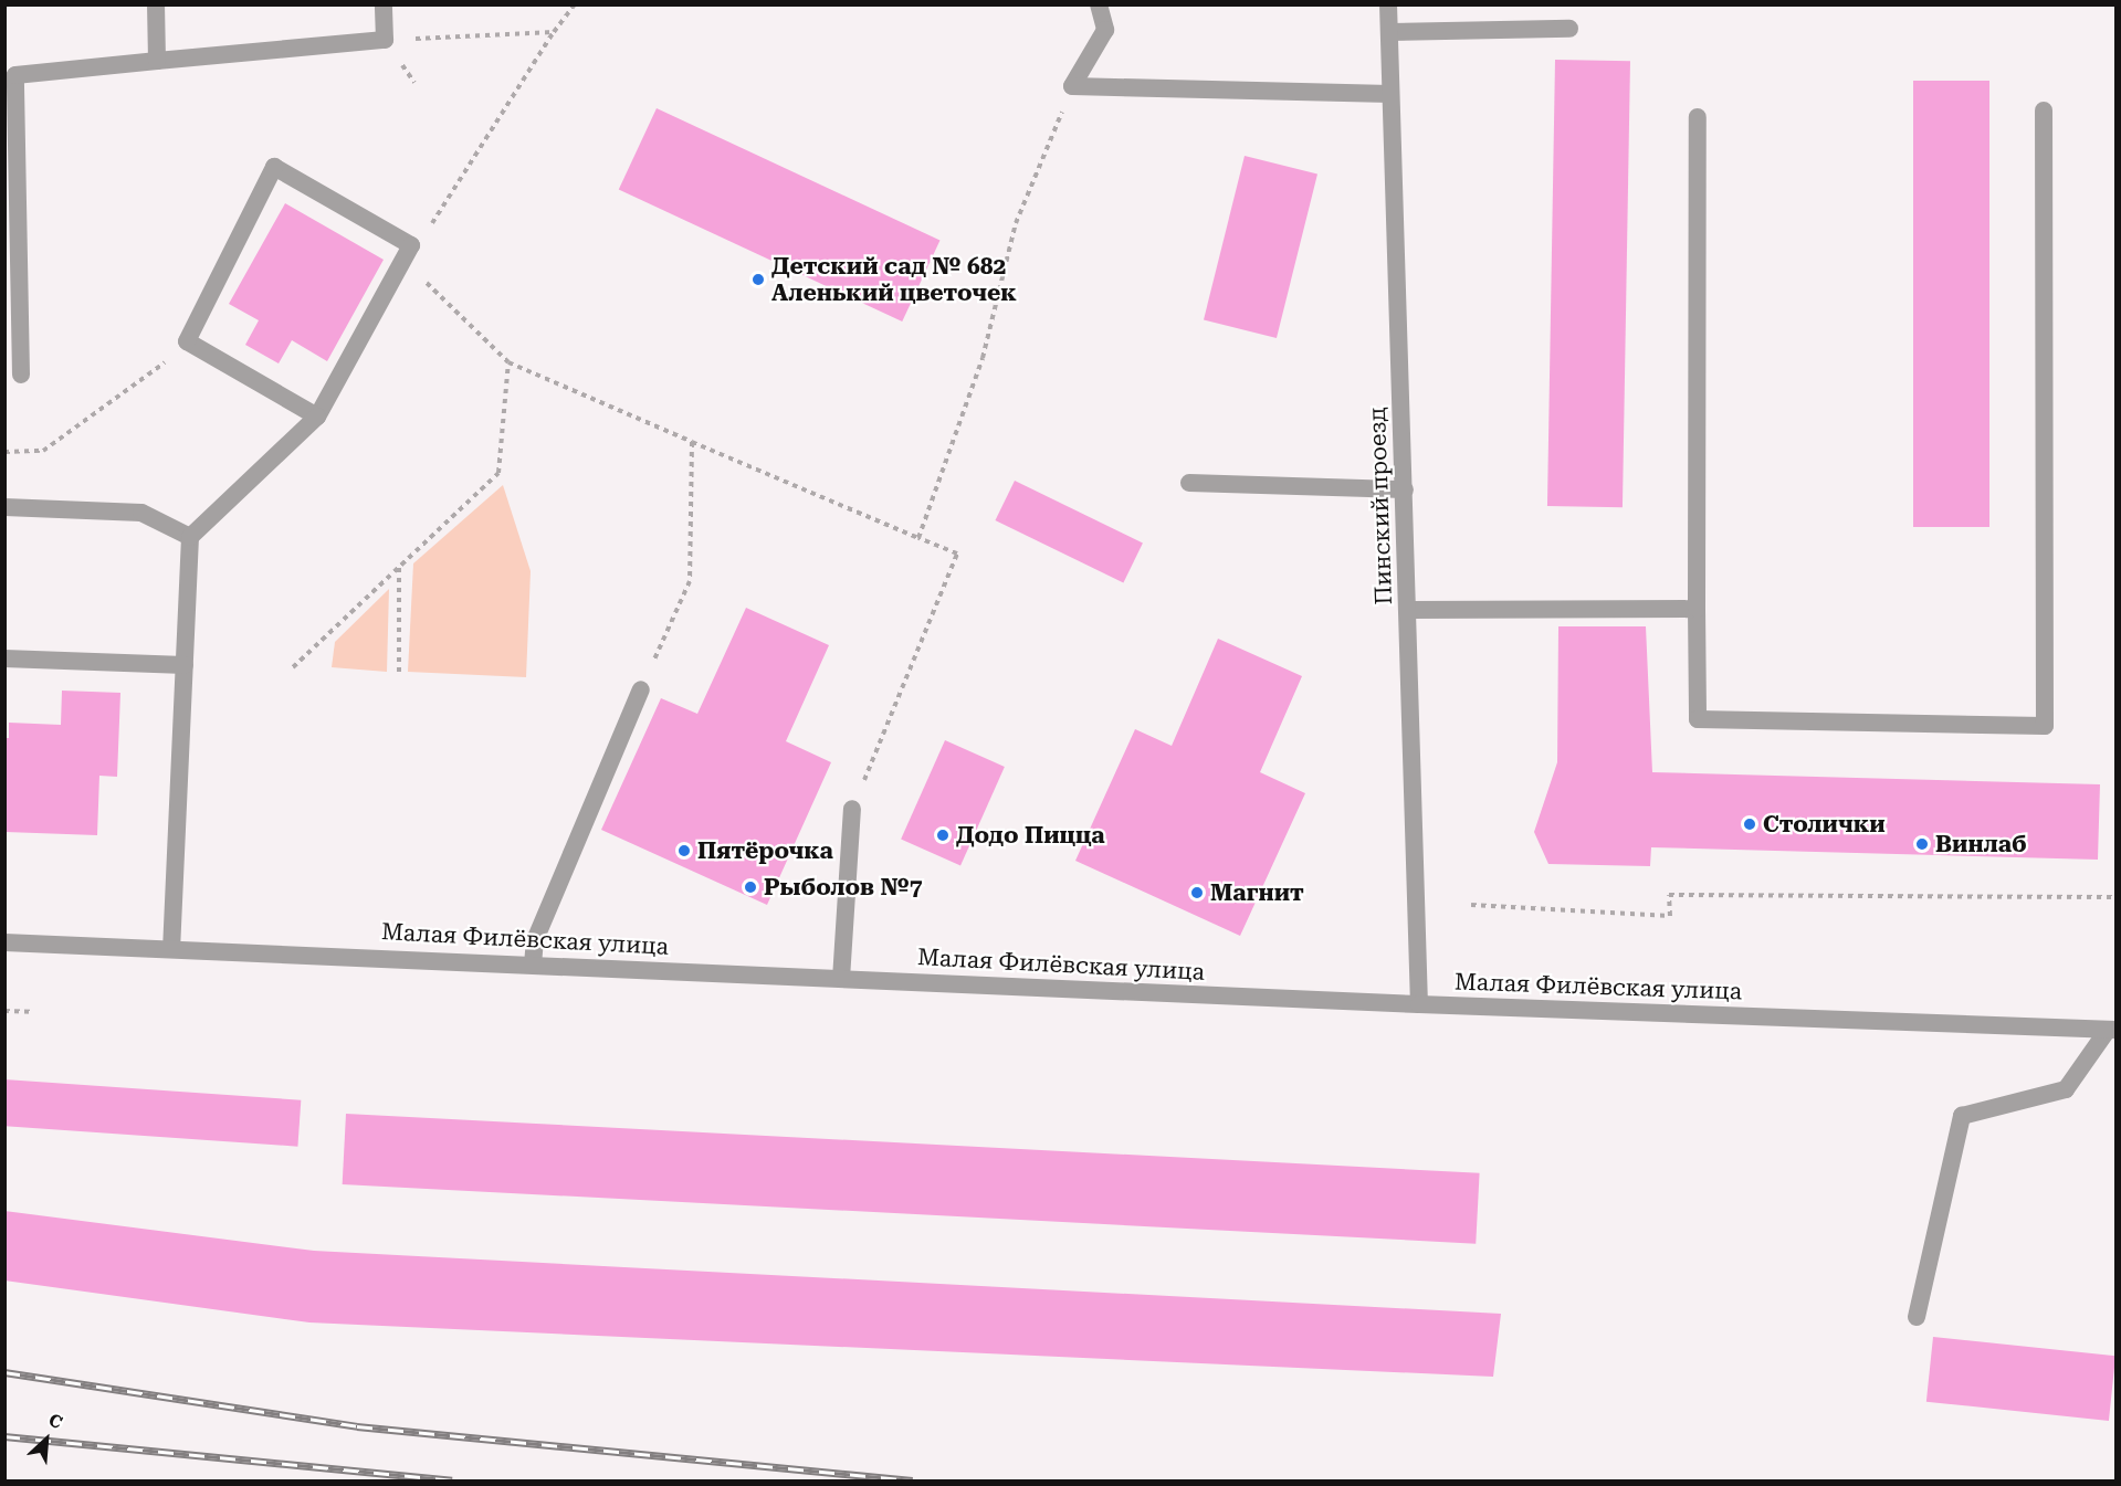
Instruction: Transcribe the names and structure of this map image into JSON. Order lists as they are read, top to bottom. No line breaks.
{"streets":{"street":["Пинский проезд","Малая Филёвская улица"]},"crossings":[["Пинский проезд","Малая Филёвская улица"]],"places":["Детский сад № 682 Аленький цветочек","Столички","Додо Пицца","Винлаб","Пятёрочка","Рыболов №7","Магнит"],"north":"top right"}
